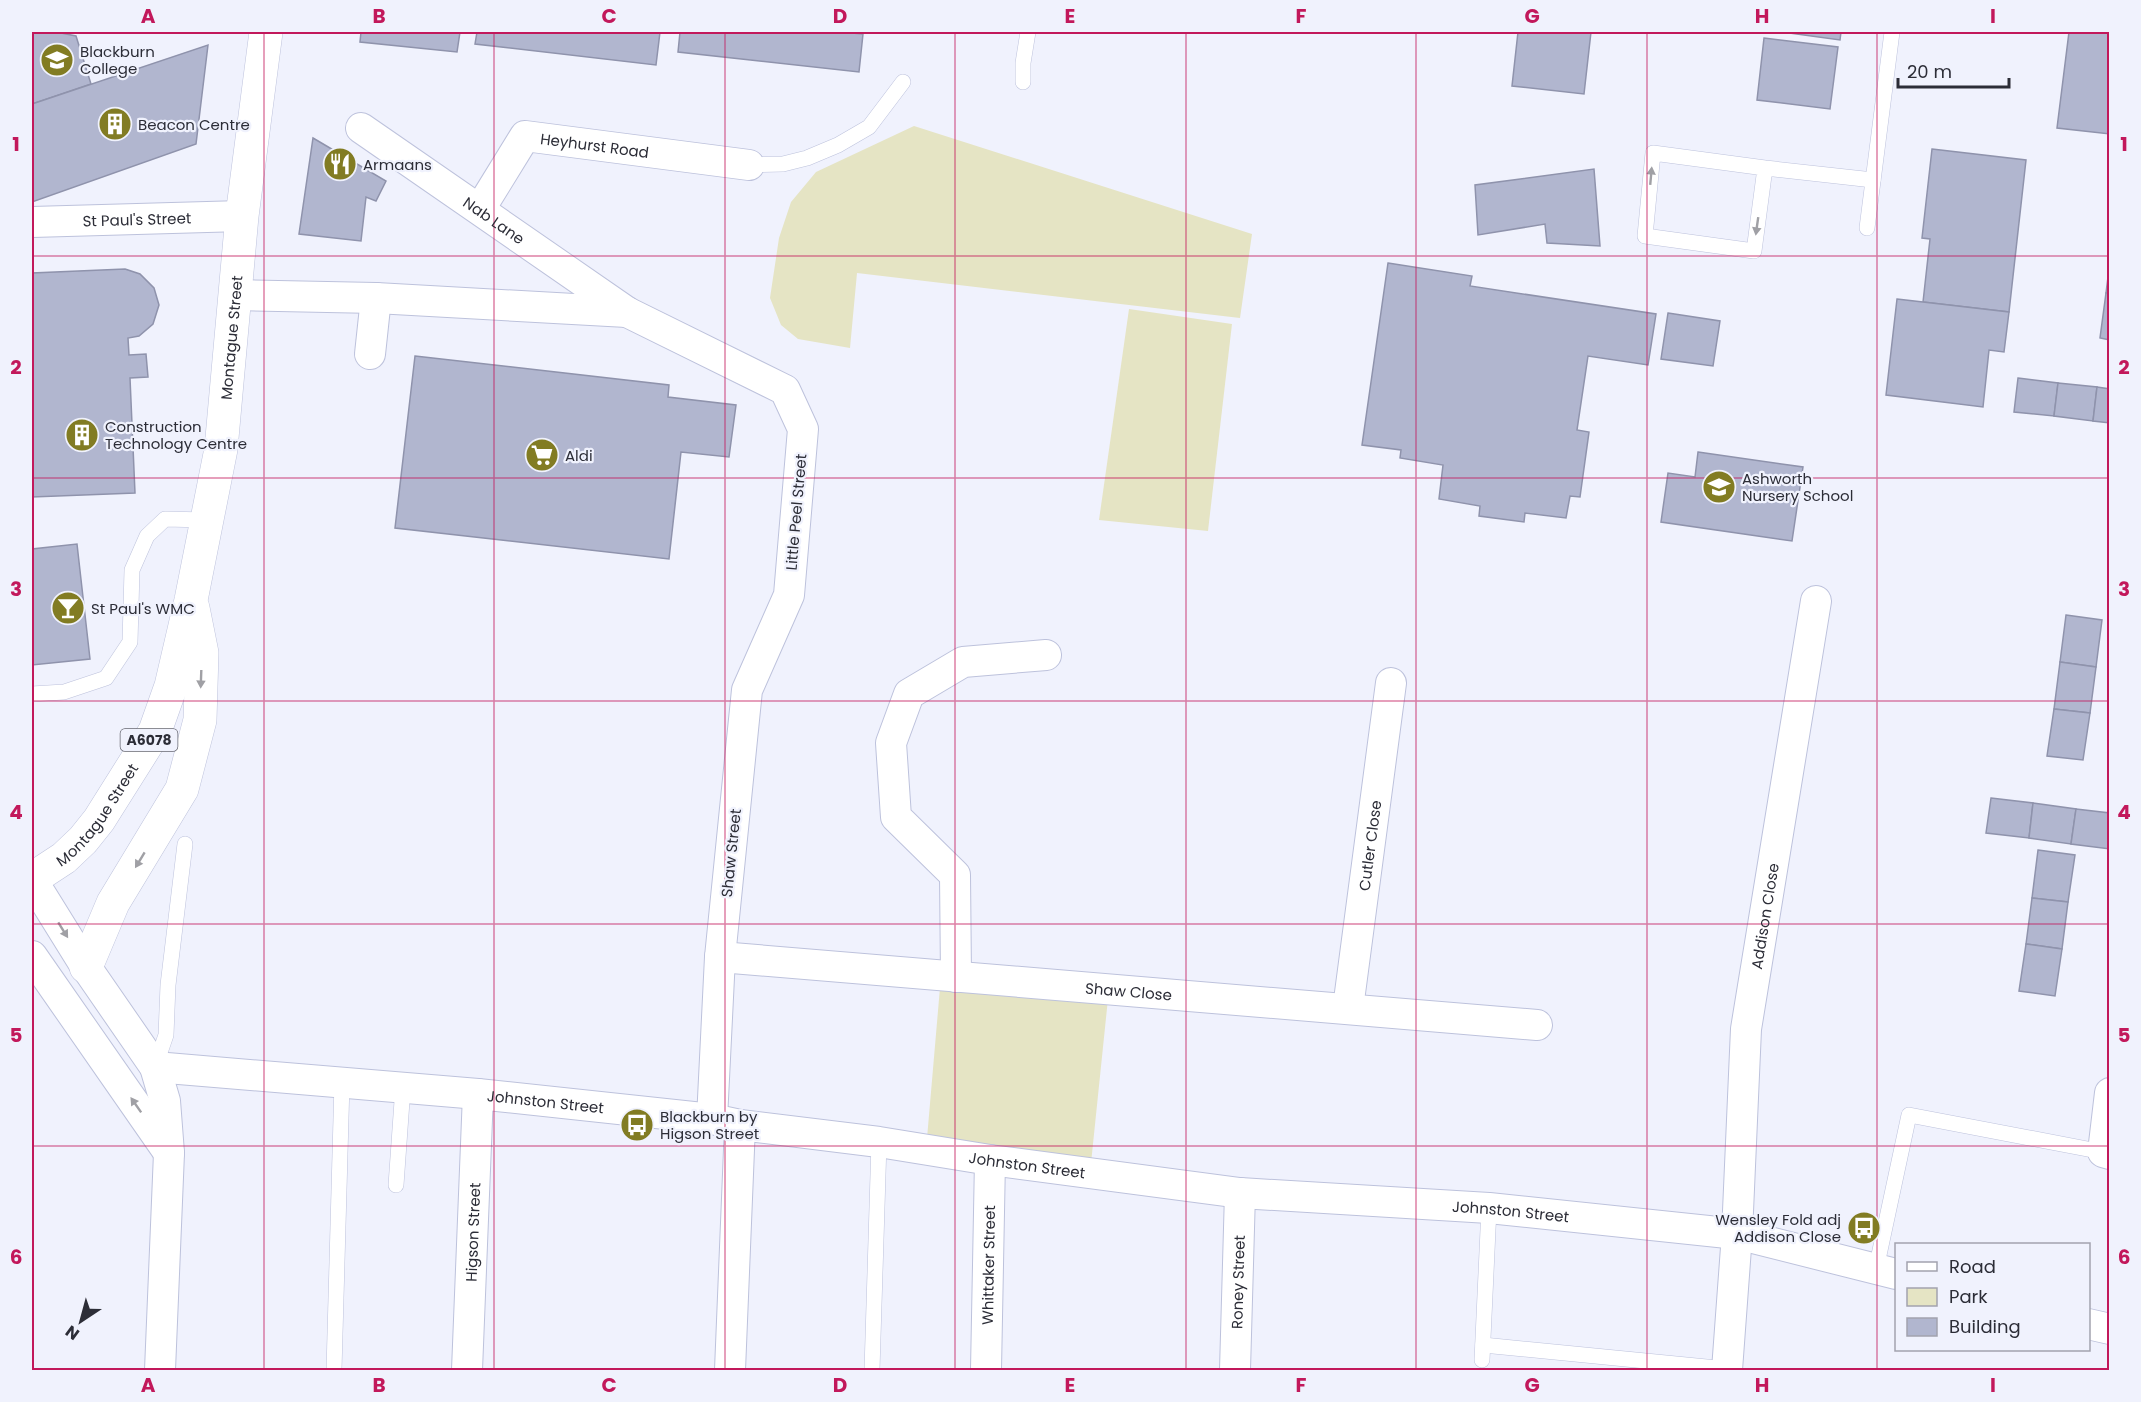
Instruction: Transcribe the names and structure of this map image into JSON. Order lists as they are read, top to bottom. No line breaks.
{"streets":{"highway":["Montague Street","A6078"],"street":["Heyhurst Road","St Paul's Street","Nab Lane","Little Peel Street","Cutler Close","Shaw Street","Addison Close","Shaw Close","Johnston Street","Higson Street","Whittaker Street","Roney Street"]},"crossings":[["Heyhurst Road","Nab Lane"],["St Paul's Street","Montague Street"],["Nab Lane","Montague Street"],["Nab Lane","Little Peel Street"],["Montague Street","Johnston Street"],["Little Peel Street","Shaw Street"],["Cutler Close","Shaw Close"],["Shaw Street","Shaw Close"],["Shaw Street","Johnston Street"],["Addison Close","Johnston Street"],["Johnston Street","Higson Street"],["Johnston Street","Whittaker Street"],["Johnston Street","Roney Street"]],"places":{"school or university":["Blackburn College","Ashworth Nursery School"],"building":["Beacon Centre","Construction Technology Centre"],"restaurant":["Armaans"],"supermarket":["Aldi"],"bar":["St Paul's WMC"],"bus stop":["Blackburn by Higson Street","Wensley Fold adj Addison Close"]},"legend":["Road","Park","Building"],"scale_bar":"20 m","north":"bottom left","grid":{"columns":["A","B","C","D","E","F","G","H","I"],"rows":["1","2","3","4","5","6"]}}
